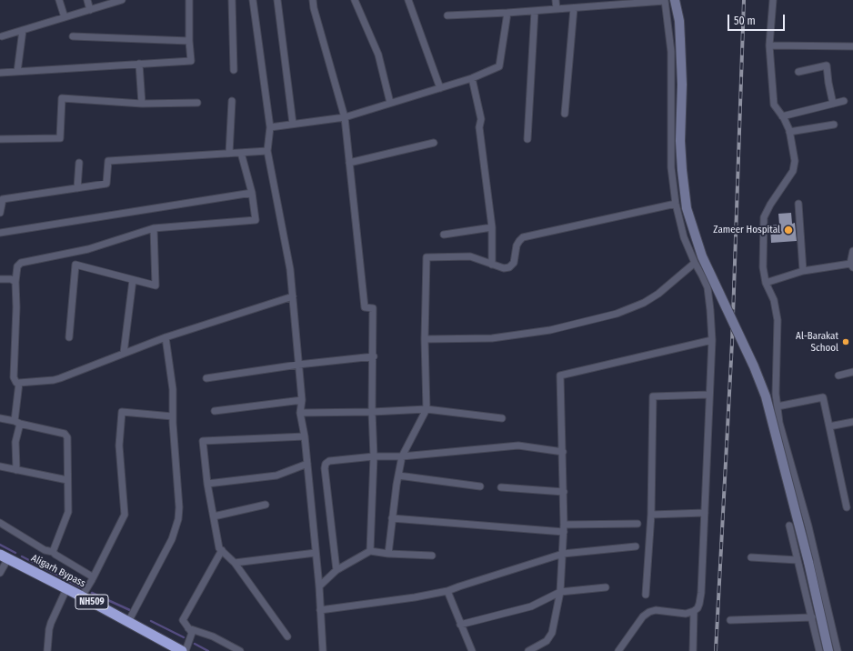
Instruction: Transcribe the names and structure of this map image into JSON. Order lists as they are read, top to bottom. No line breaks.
{"streets":{"highway":["Aligarh Bypass","NH509"]},"places":["Zameer Hospital","Al-Barakat School"],"scale_bar":"50 m"}
